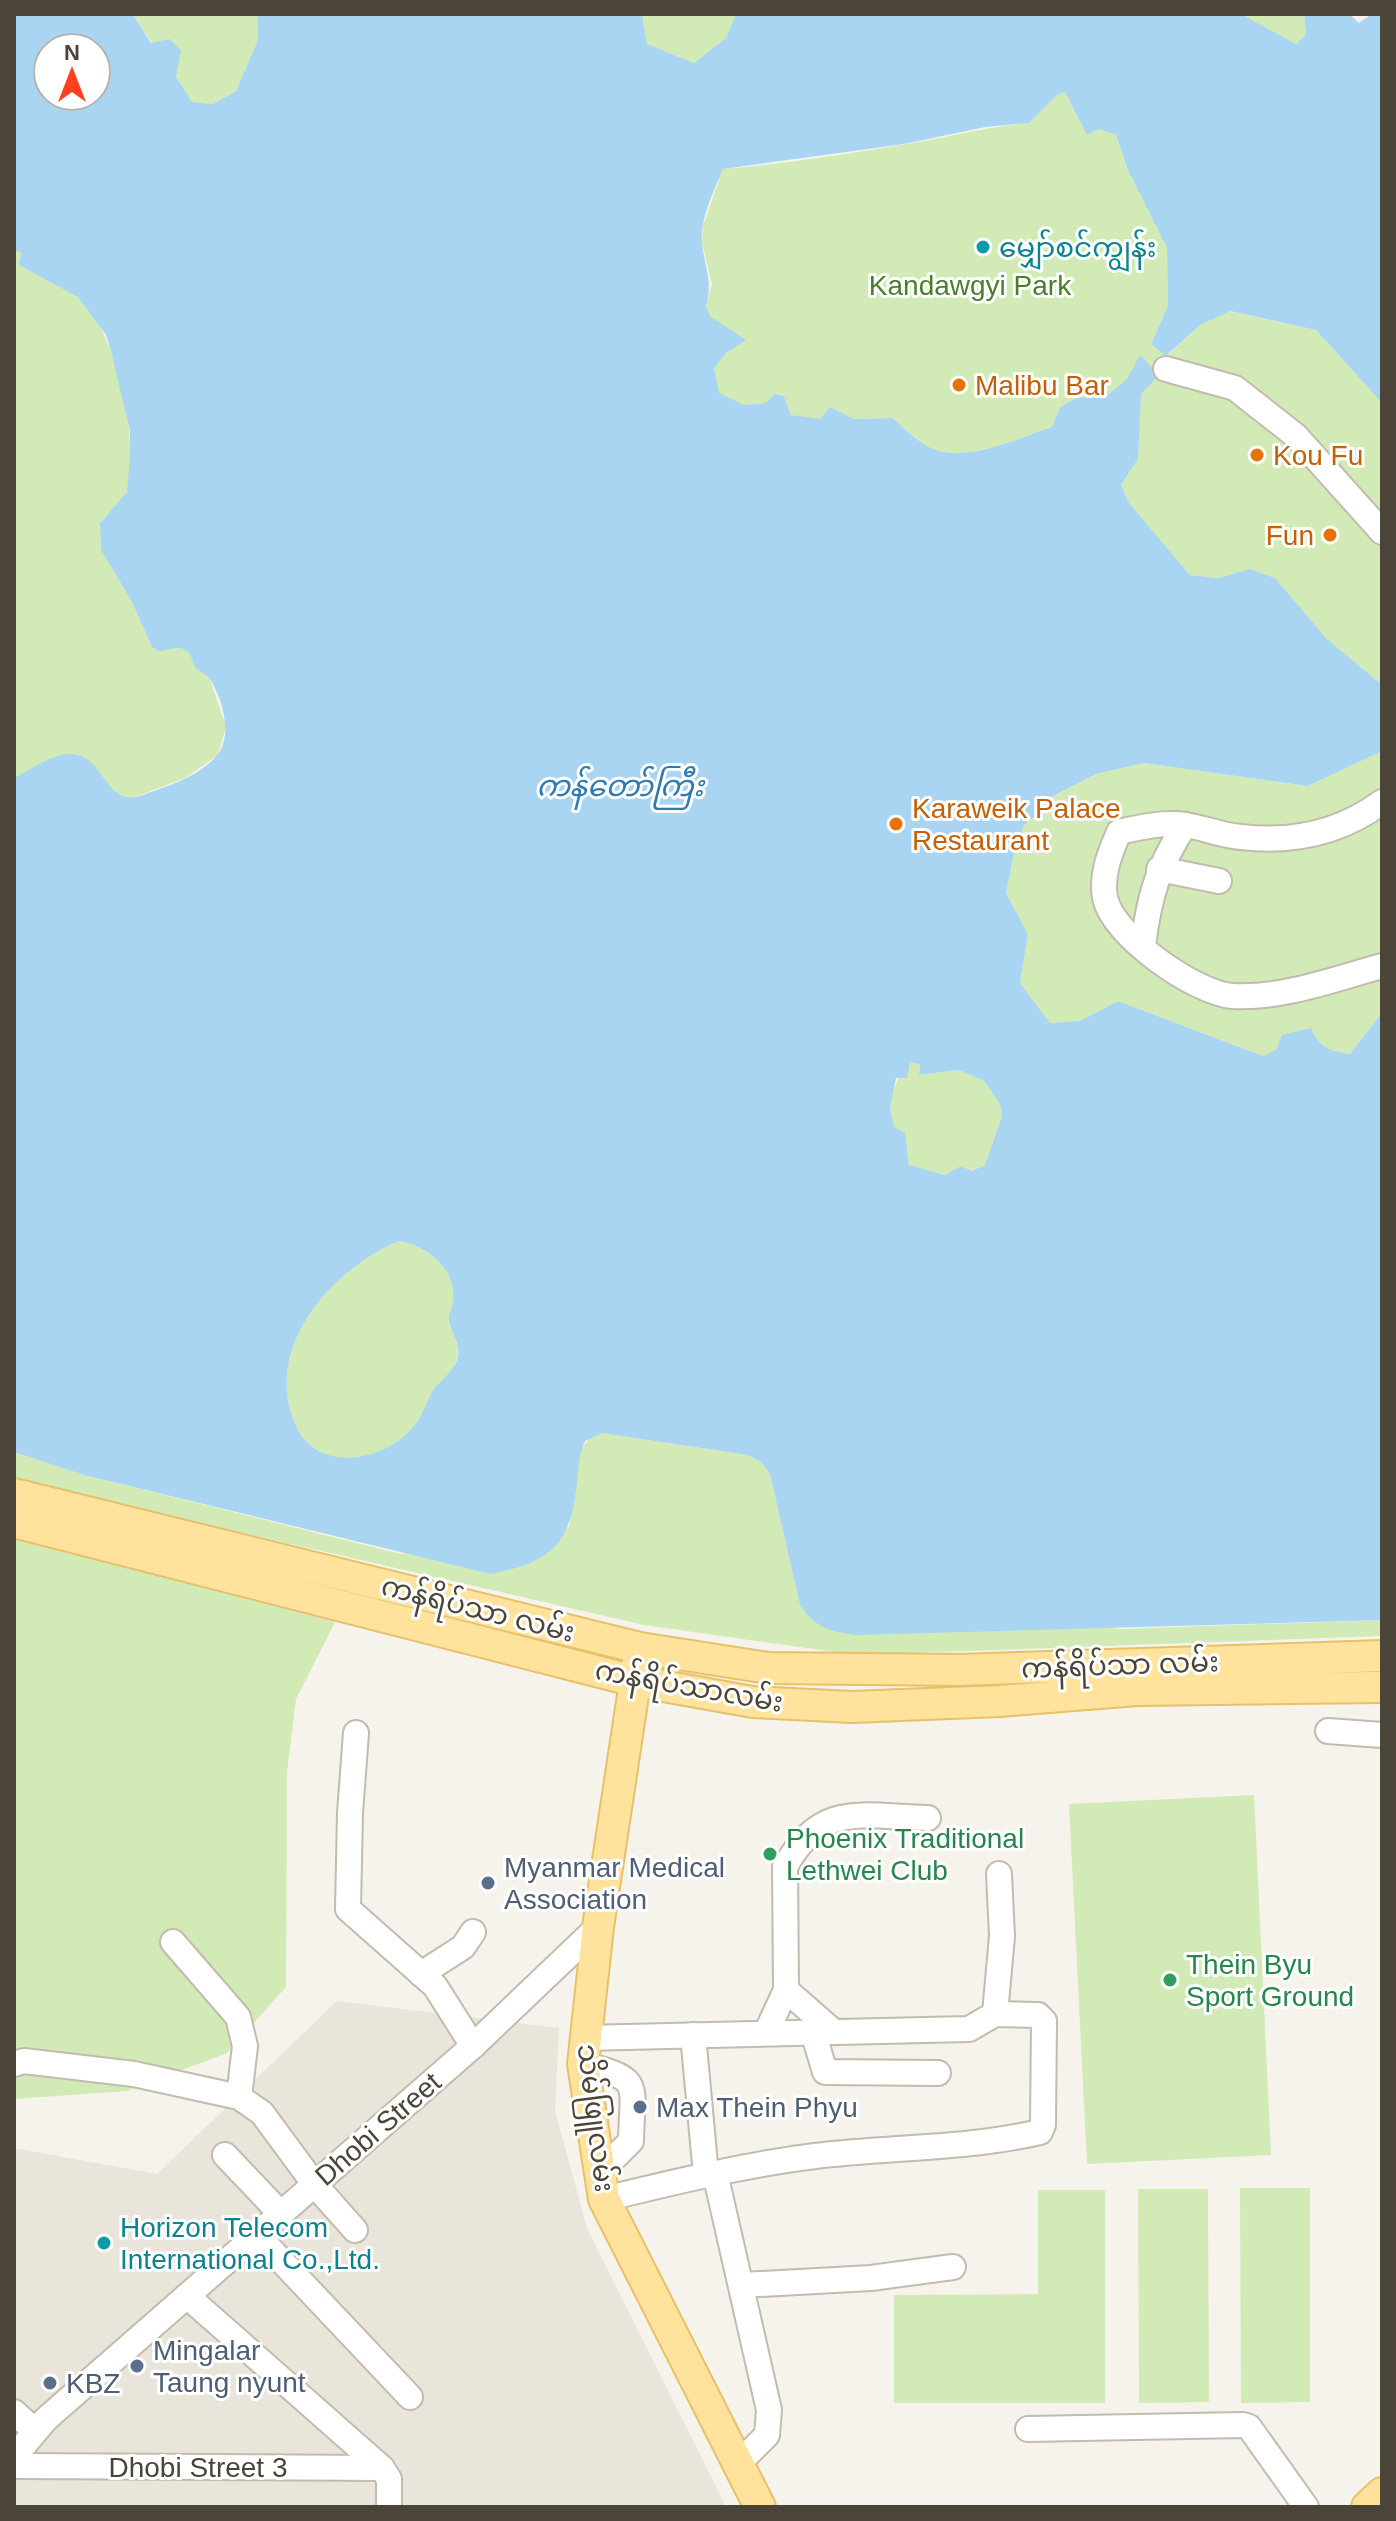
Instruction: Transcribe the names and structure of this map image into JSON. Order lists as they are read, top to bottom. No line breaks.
{"streets":{"main road":["ကန်ရိပ်သာ လမ်း","ကန်ရိပ်သာလမ်း","သိမ်ဖြူလမ်း"],"street":["Dhobi Street","Dhobi Street 3"]},"crossings":[["ကန်ရိပ်သာ လမ်း","သိမ်ဖြူလမ်း"],["ကန်ရိပ်သာလမ်း","သိမ်ဖြူလမ်း"],["သိမ်ဖြူလမ်း","Dhobi Street"]],"water":["ကန်တော်ကြီး"],"parks":["Kandawgyi Park"],"places":["မျှော်စင်ကျွန်း","Malibu Bar","Kou Fu","Fun","Karaweik Palace Restaurant","Phoenix Traditional Lethwei Club","Myanmar Medical Association","Thein Byu Sport Ground","Max Thein Phyu","Horizon Telecom International Co.,Ltd.","Mingalar Taung nyunt","KBZ"],"north":"top"}
